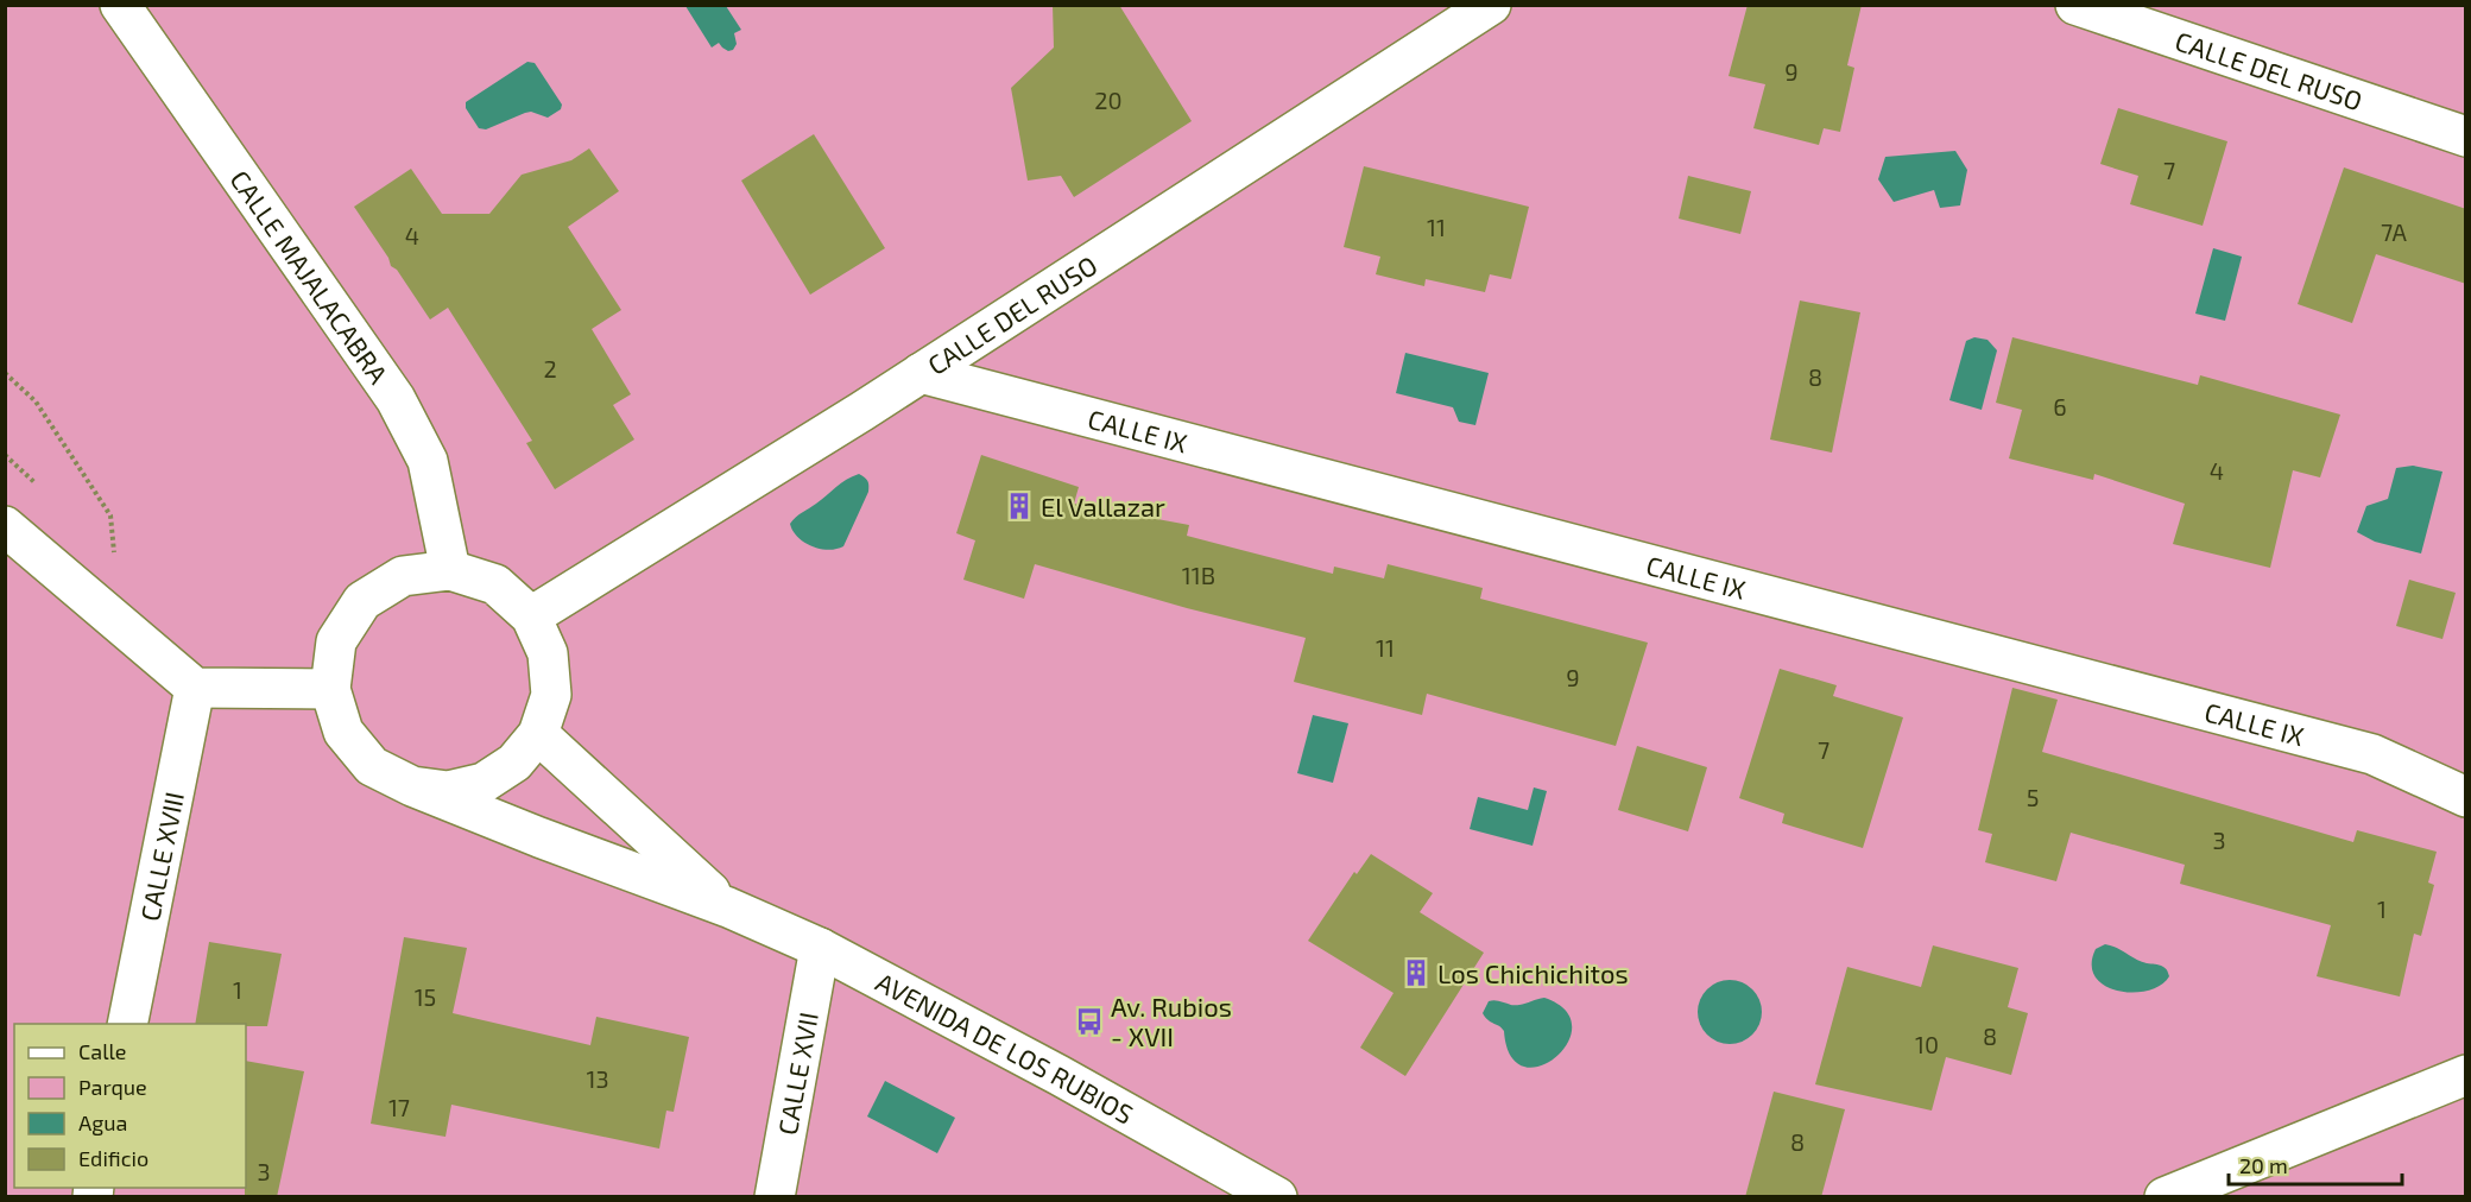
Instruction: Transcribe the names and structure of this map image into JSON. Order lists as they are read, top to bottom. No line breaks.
{"streets":{"street":["CALLE DEL RUSO","CALLE MAJALACABRA","CALLE IX","CALLE XVIII","AVENIDA DE LOS RUBIOS","CALLE XVII"]},"crossings":[["CALLE DEL RUSO","CALLE MAJALACABRA"],["CALLE DEL RUSO","CALLE IX"],["CALLE DEL RUSO","AVENIDA DE LOS RUBIOS"],["CALLE MAJALACABRA","AVENIDA DE LOS RUBIOS"],["AVENIDA DE LOS RUBIOS","CALLE XVII"]],"places":{"building":["El Vallazar","Los Chichichitos"],"bus stop":["Av. Rubios - XVII"]},"house_numbers":["9","20","7","11","7A","4","2","8","6","4","11B","11","9","7","5","3","1","1","15","8","10","13","17","8","3"],"legend":["Calle","Parque","Agua","Edificio"],"scale_bar":"20 m"}
